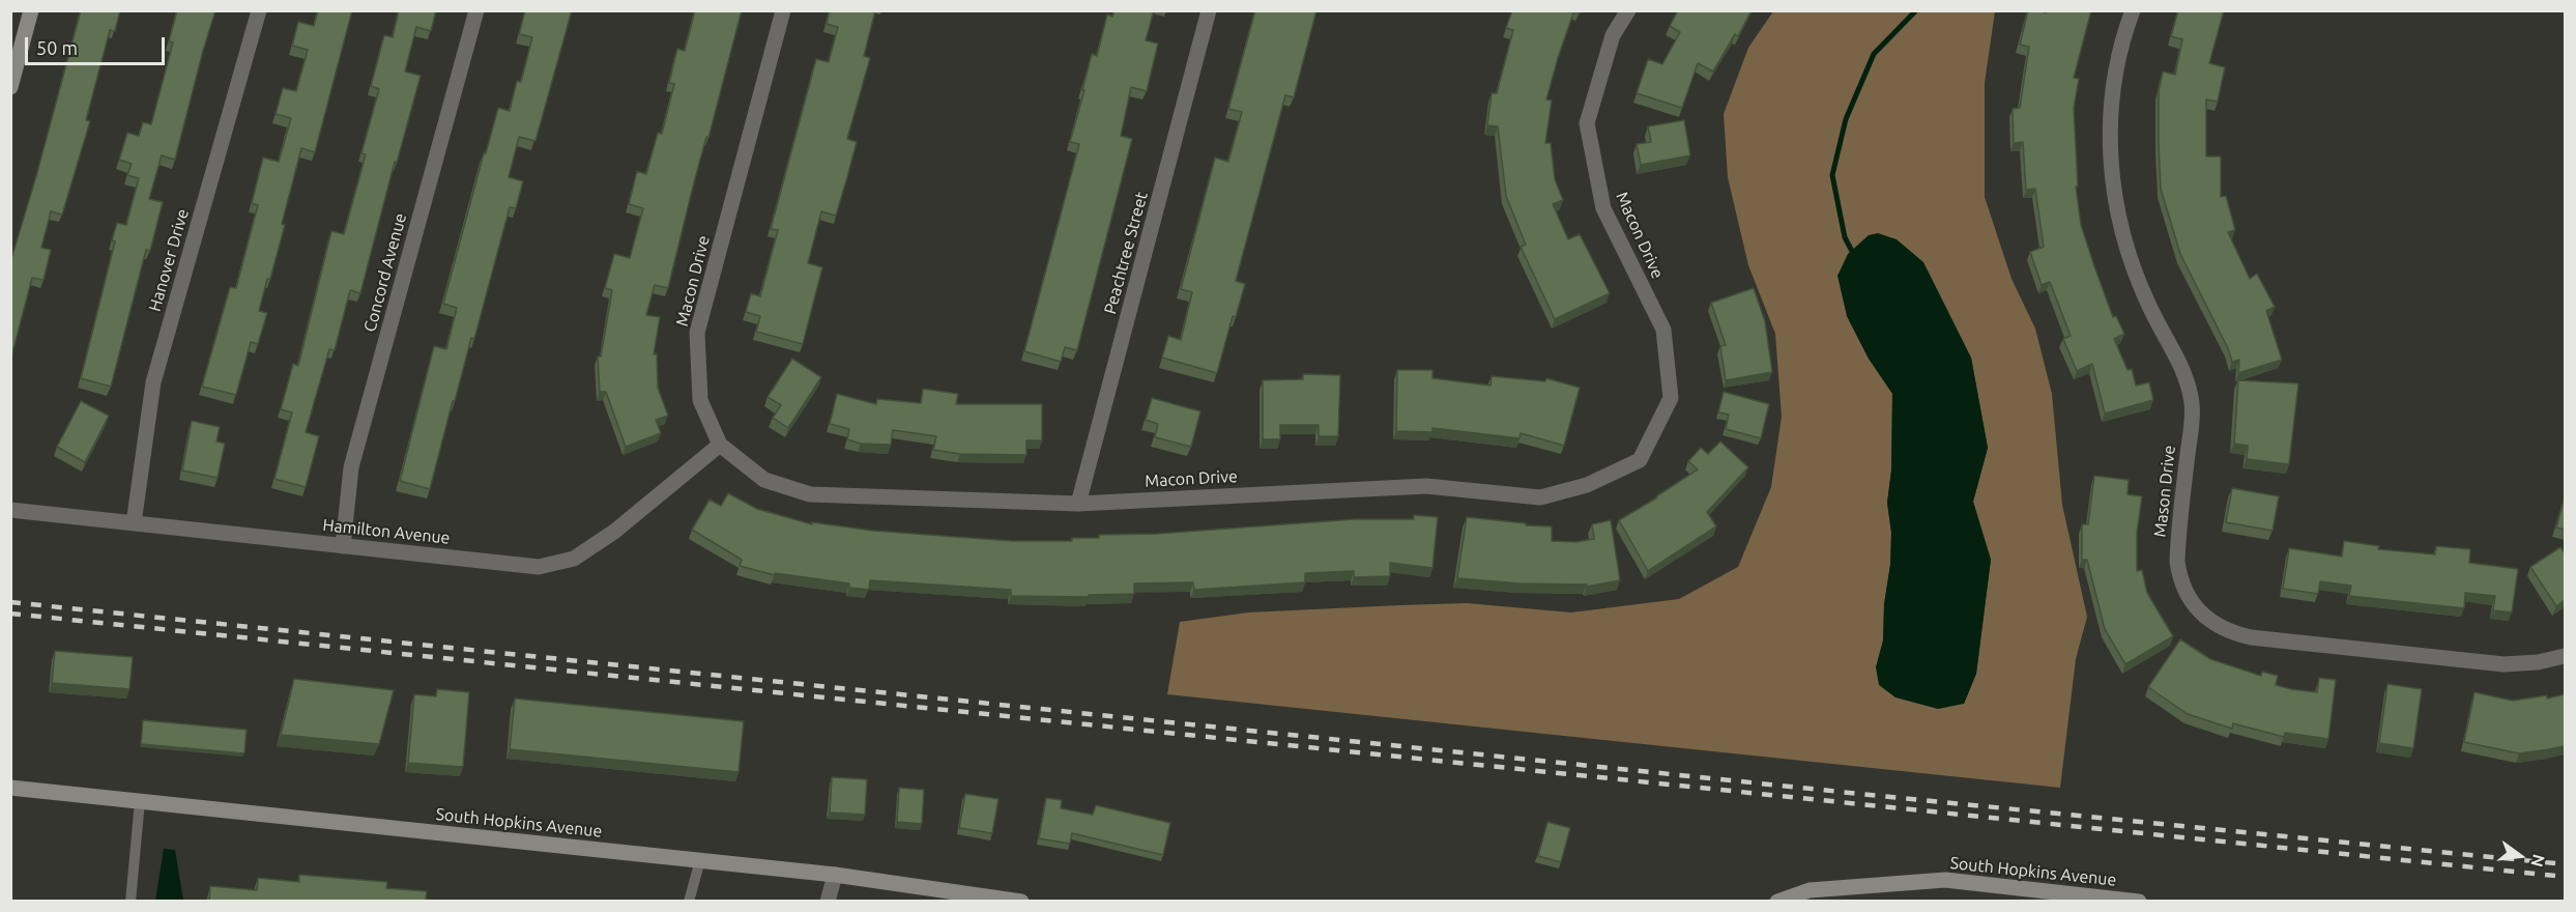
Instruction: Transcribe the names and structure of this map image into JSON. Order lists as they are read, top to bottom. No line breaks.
{"streets":{"street":["Macon Drive","Peachtree Street","Hanover Drive","Concord Avenue","Mason Drive","Hamilton Avenue","South Hopkins Avenue"]},"crossings":[["Macon Drive","Peachtree Street"],["Macon Drive","Hamilton Avenue"],["Hanover Drive","Hamilton Avenue"],["Concord Avenue","Hamilton Avenue"]],"scale_bar":"50 m","north":"right"}
